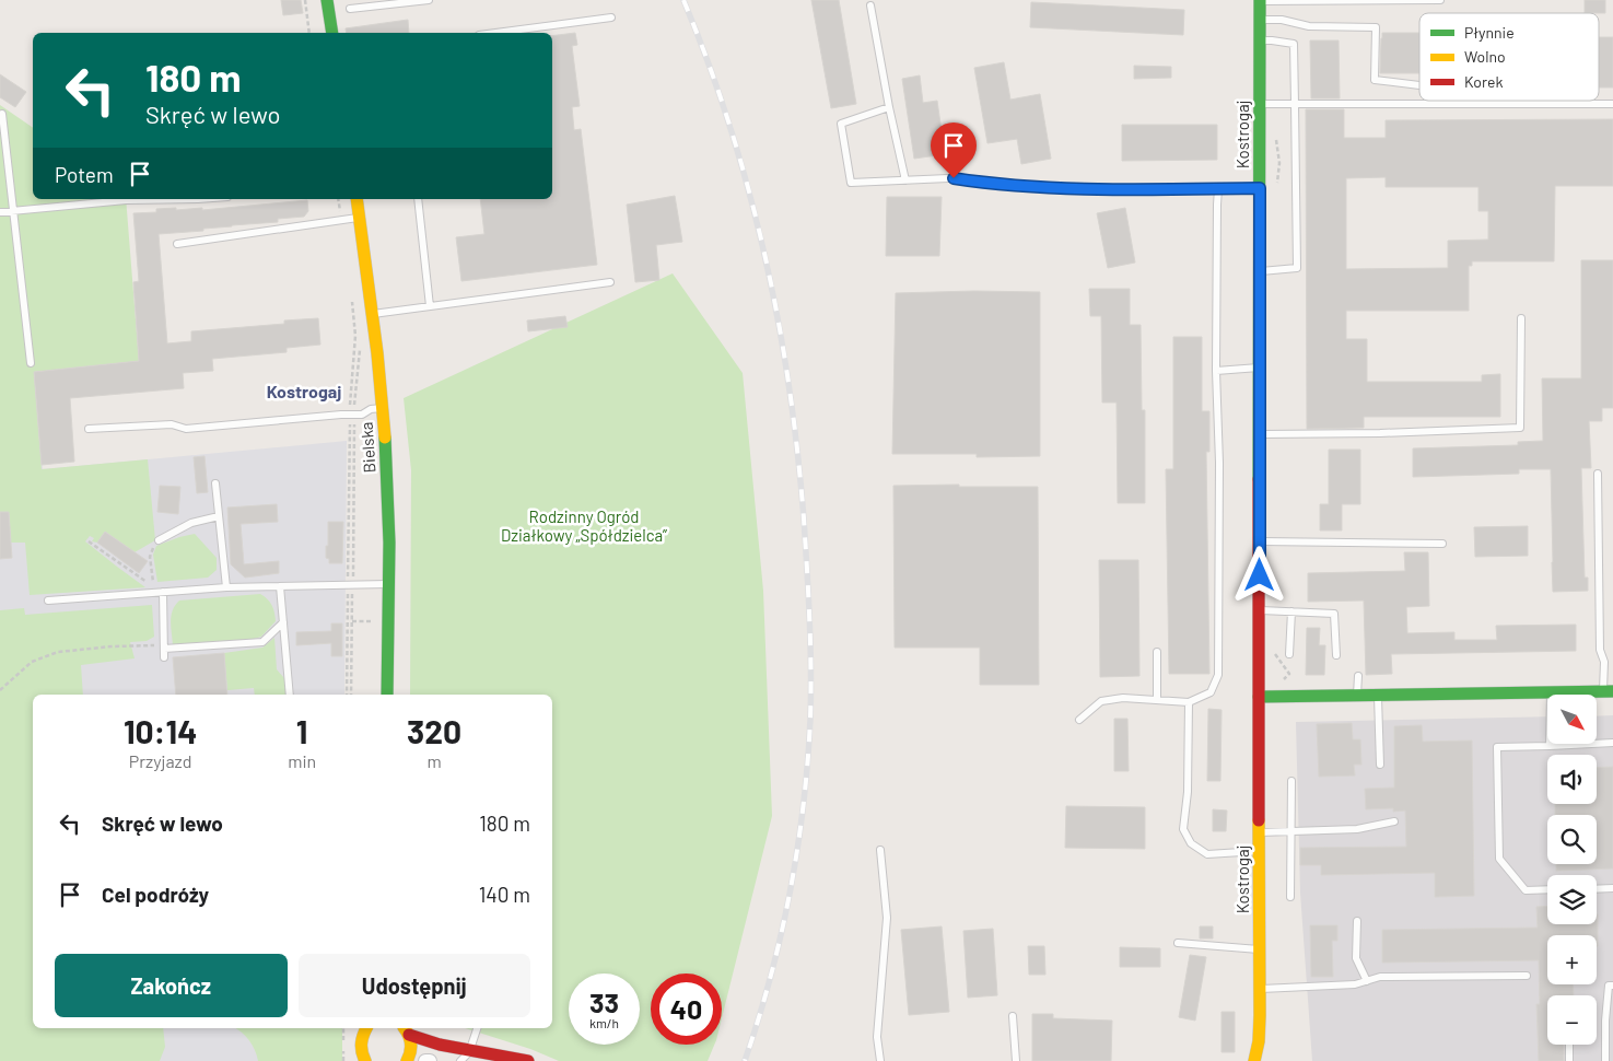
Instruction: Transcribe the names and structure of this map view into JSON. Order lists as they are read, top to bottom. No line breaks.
{"streets":{"street":["Kostrogaj","Bielska"]},"districts":["Kostrogaj"],"parks":["Rodzinny Ogród Działkowy „Spółdzielca”"],"legend":["Płynnie","Wolno","Korek"],"north":"bottom right","page":{"turn":["180 m","Skręć w lewo"],"then":"Potem","map_buttons":["+","−"],"eta":["10:14","Przyjazd","1","min","320","m"],"list":[{"name":"Skręć w lewo","value":"180 m"},{"name":"Cel podróży","value":"140 m"}],"buttons":["Zakończ","Udostępnij"],"speed":"33 km/h","limit":"40"}}
